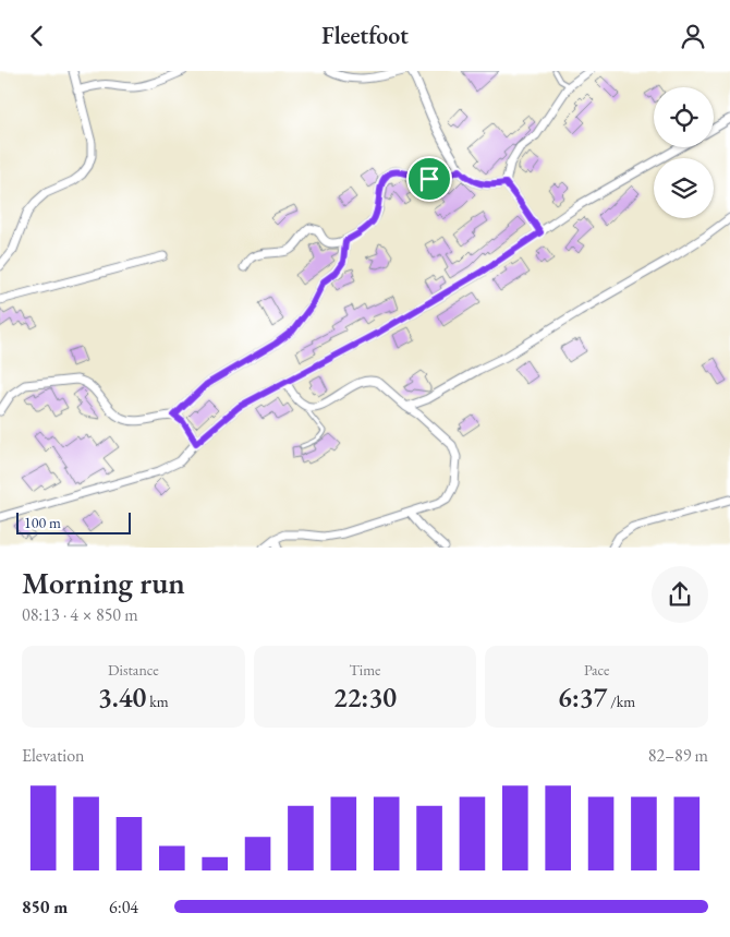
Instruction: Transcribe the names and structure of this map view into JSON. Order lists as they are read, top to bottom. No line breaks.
{"scale_bar":"100 m","page":{"header":"Fleetfoot","scale":"100 m","heading":["Morning run","08:13 · 4 × 850 m"],"stats":[["Distance","3.40 km"],["Time","22:30"],["Pace","6:37 /km"]],"chart":["Elevation","82–89 m"],"list":[{"name":"850 m","note":"6:04"}]}}
